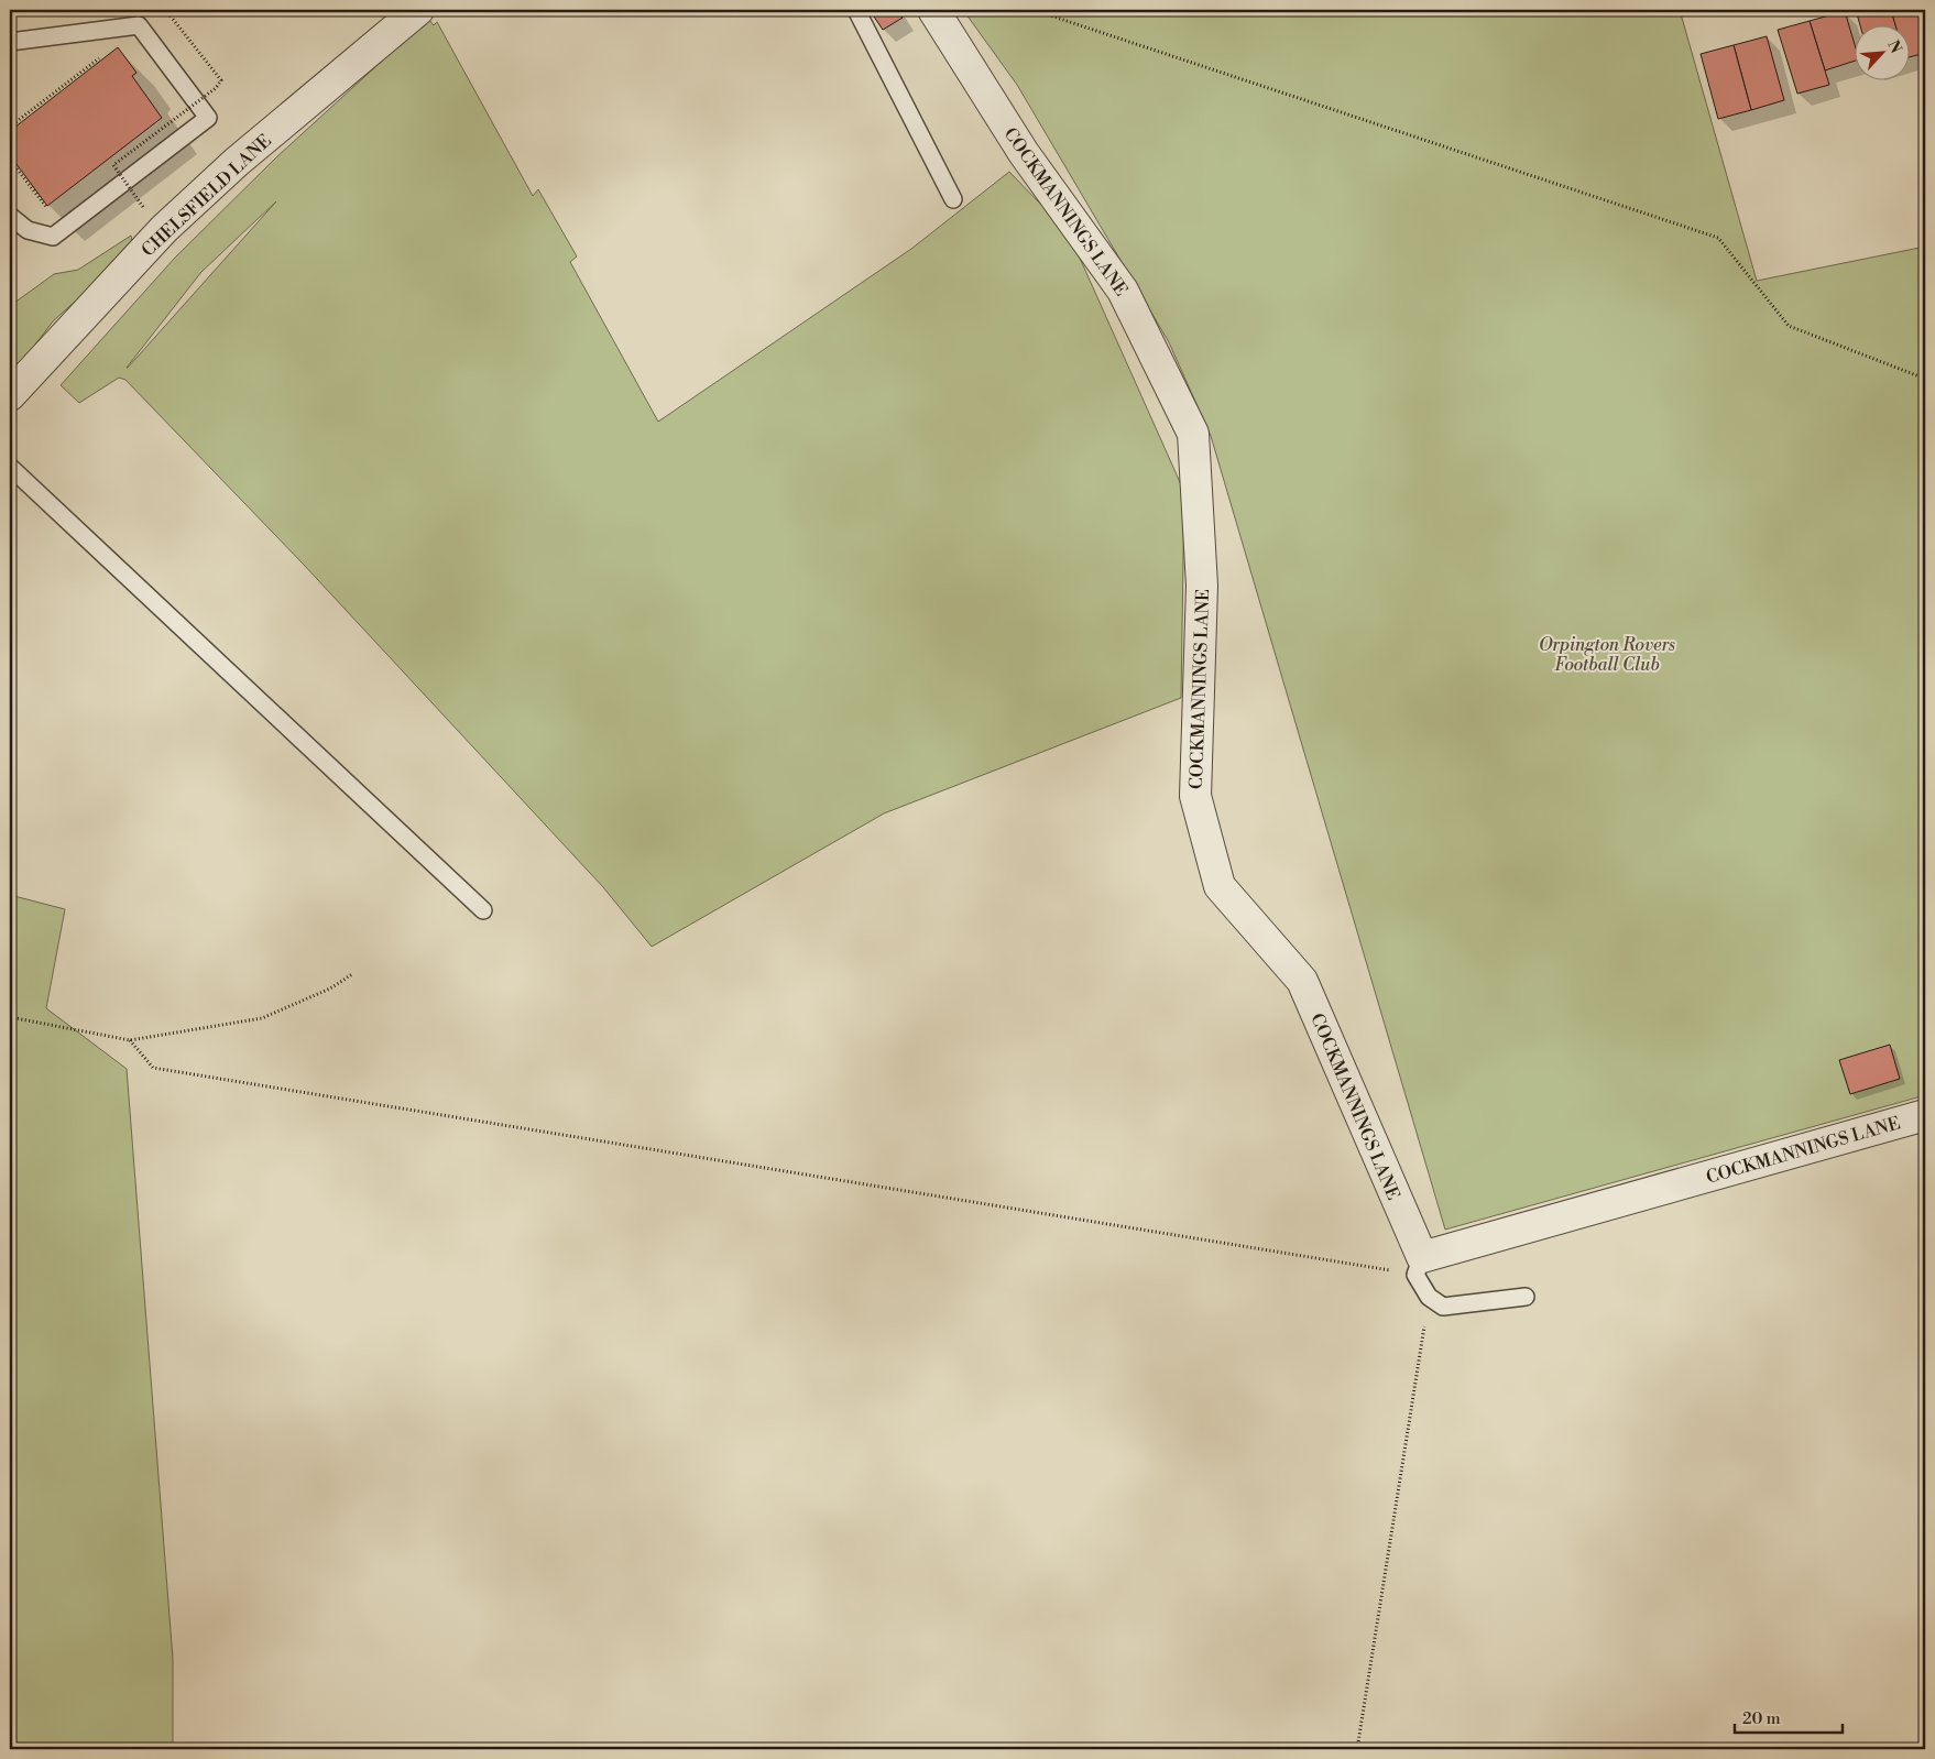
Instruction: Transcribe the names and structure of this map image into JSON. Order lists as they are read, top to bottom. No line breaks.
{"streets":{"street":["CHELSFIELD LANE","COCKMANNINGS LANE"]},"parks":["Orpington Rovers Football Club"],"scale_bar":"20 m","north":"top right"}
